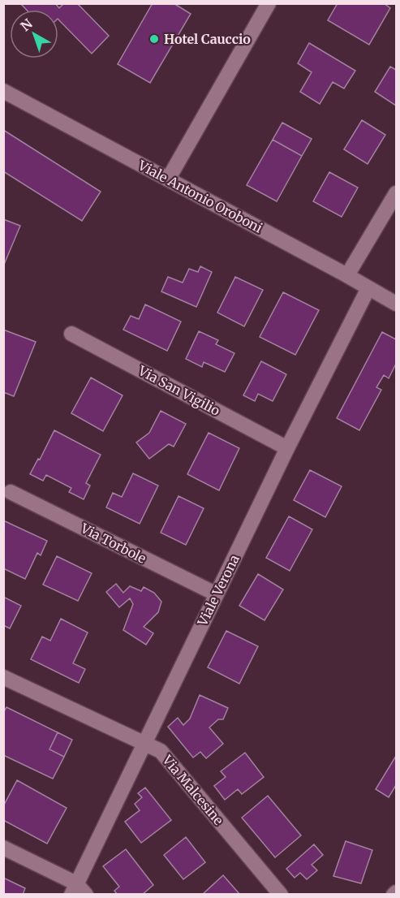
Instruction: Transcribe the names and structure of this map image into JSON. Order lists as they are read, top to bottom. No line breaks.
{"streets":{"street":["Viale Antonio Oroboni","Via San Vigilio","Via Torbole","Viale Verona","Via Malcesine"]},"crossings":[["Viale Antonio Oroboni","Viale Verona"],["Via San Vigilio","Viale Verona"],["Via Torbole","Viale Verona"],["Viale Verona","Via Malcesine"]],"places":["Hotel Cauccio"],"north":"top left"}
